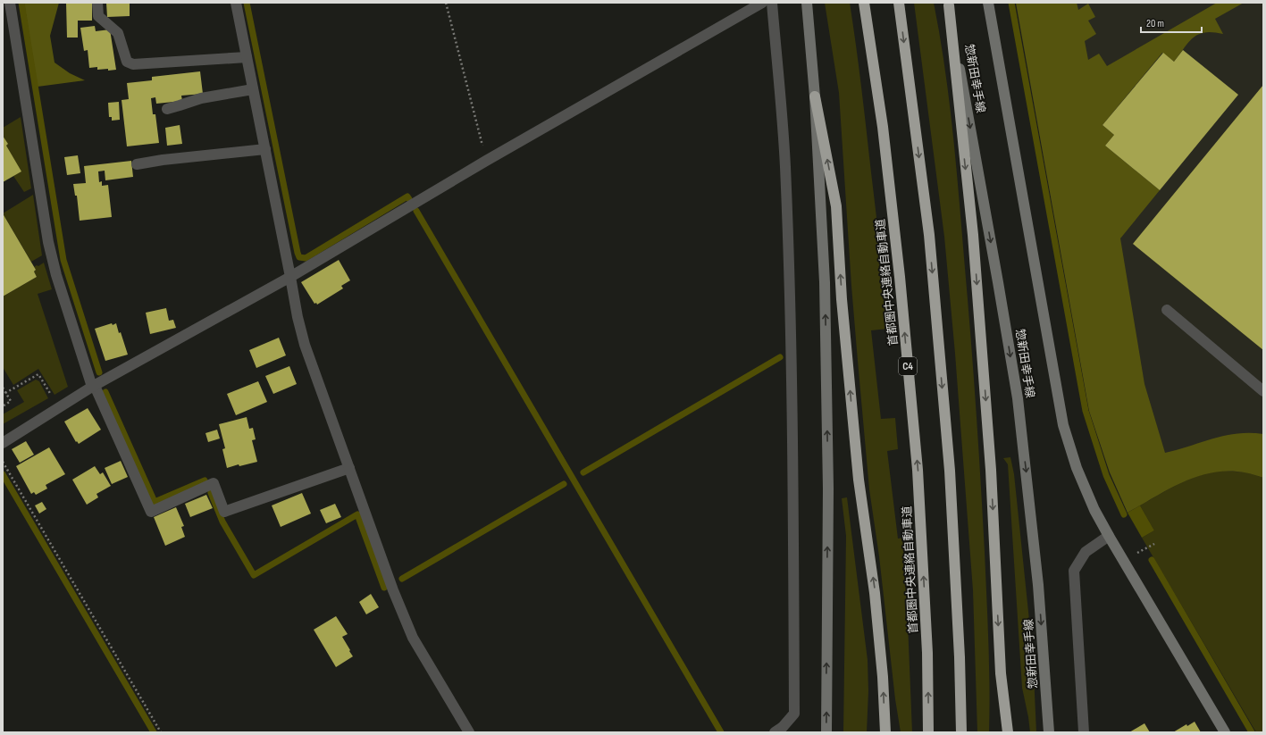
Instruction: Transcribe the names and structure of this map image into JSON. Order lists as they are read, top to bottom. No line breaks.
{"streets":{"highway":["首都圏中央連絡自動車道","C4"],"main road":["惣新田幸手線"]},"scale_bar":"20 m"}
